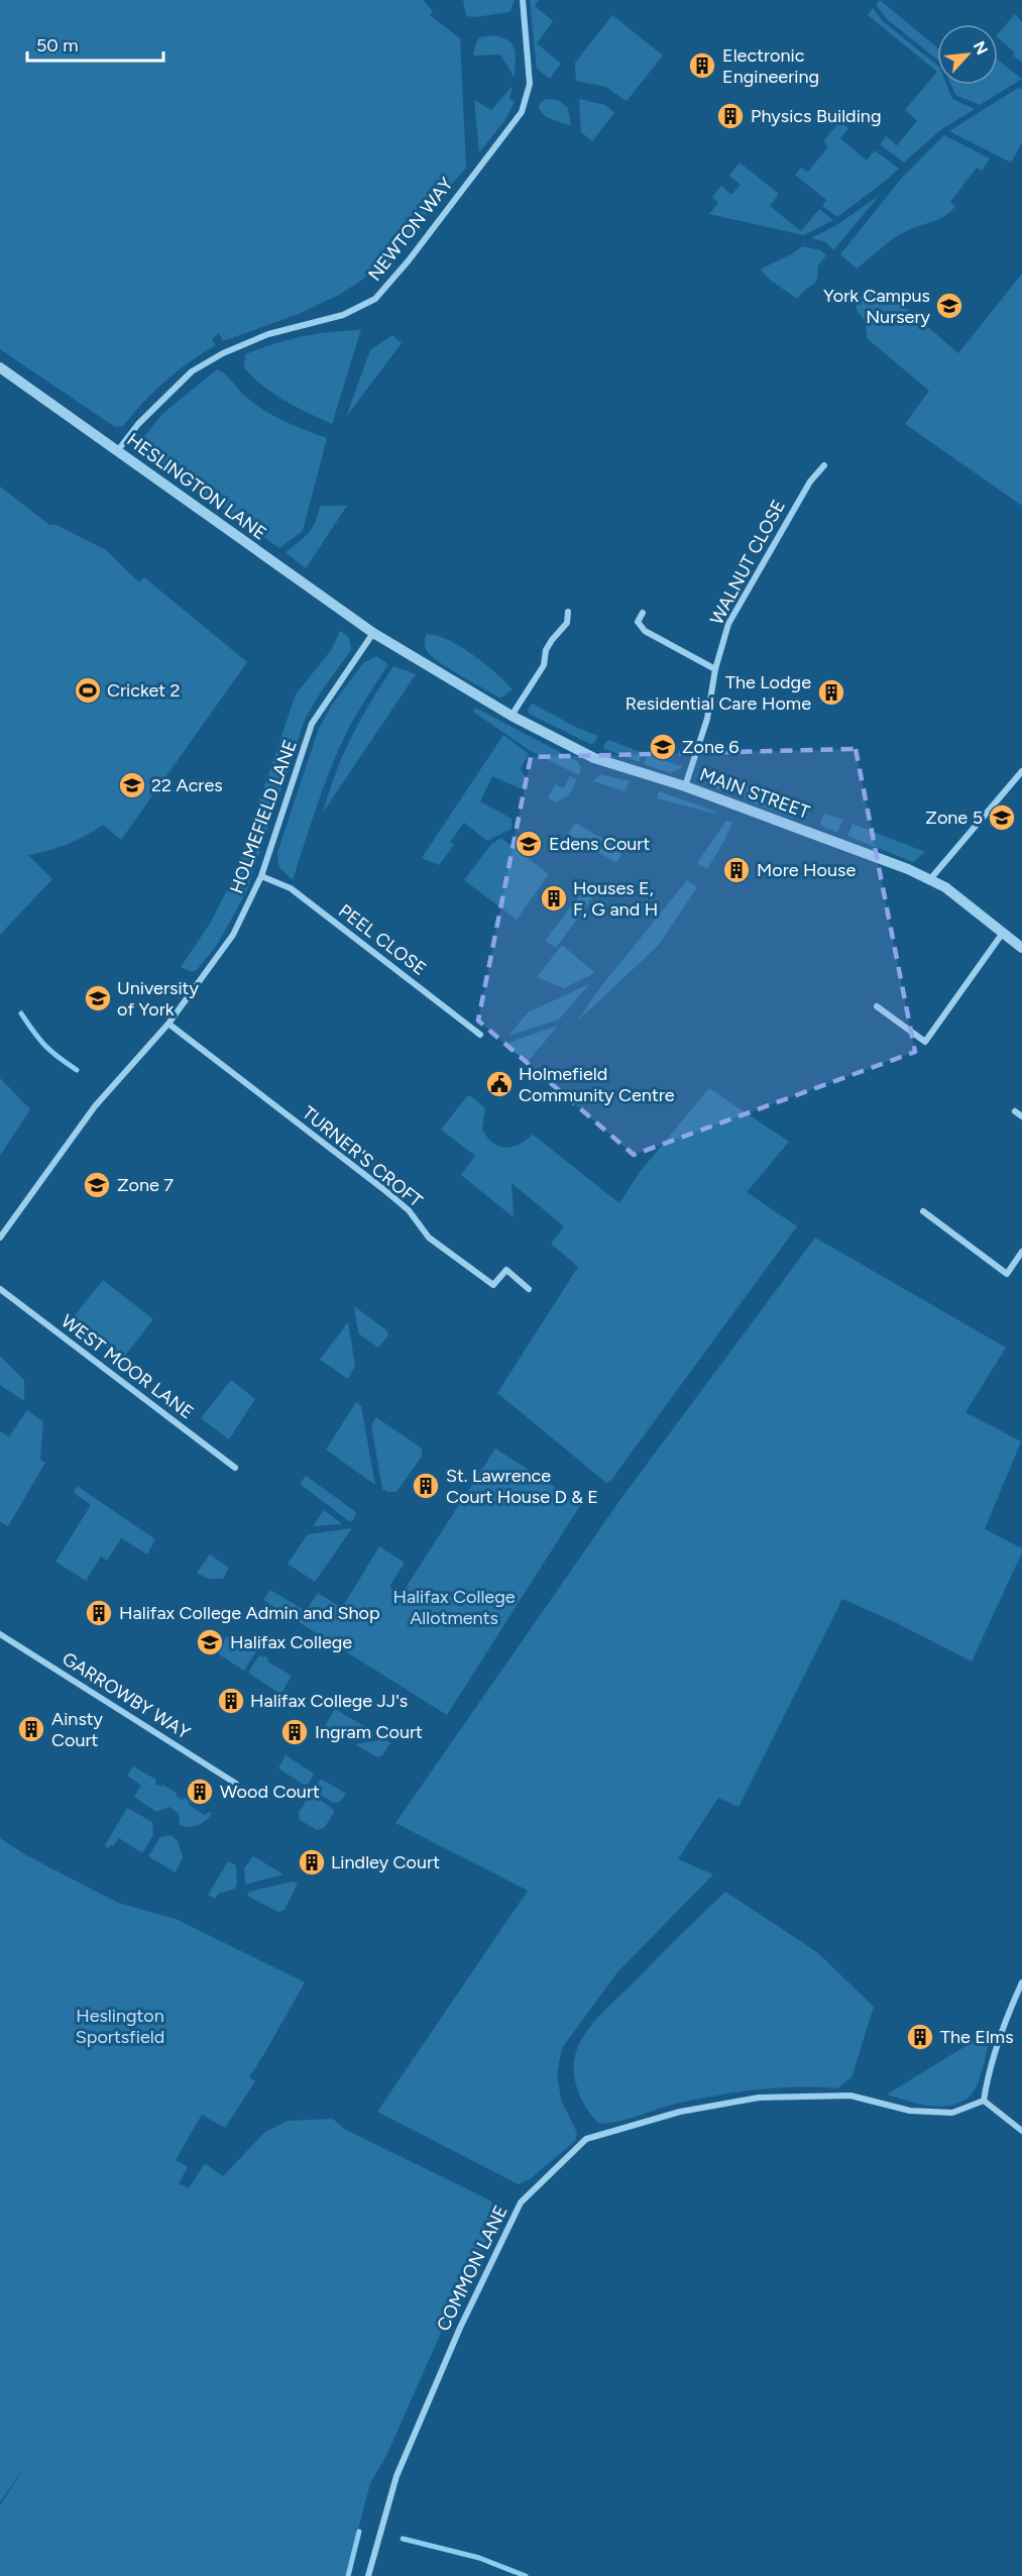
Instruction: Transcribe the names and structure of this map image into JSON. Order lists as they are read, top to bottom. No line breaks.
{"streets":{"street":["NEWTON WAY","HESLINGTON LANE","WALNUT CLOSE","MAIN STREET","HOLMEFIELD LANE","PEEL CLOSE","TURNER'S CROFT","WEST MOOR LANE","GARROWBY WAY","COMMON LANE"]},"crossings":[["NEWTON WAY","HESLINGTON LANE"],["HESLINGTON LANE","MAIN STREET"],["HESLINGTON LANE","HOLMEFIELD LANE"],["WALNUT CLOSE","MAIN STREET"],["MAIN STREET","HOLMEFIELD LANE"],["HOLMEFIELD LANE","PEEL CLOSE"],["HOLMEFIELD LANE","TURNER'S CROFT"]],"parks":["Halifax College Allotments","Heslington Sportsfield"],"places":{"building":["Electronic Engineering","Physics Building","The Lodge Residential Care Home","More House","Houses E, F, G and H","St. Lawrence Court House D & E","Halifax College Admin and Shop","Halifax College JJ's","Ainsty Court","Ingram Court","Wood Court","Lindley Court","The Elms"],"school or university":["York Campus Nursery","Zone 6","22 Acres","Zone 5","Edens Court","University of York","Zone 7","Halifax College"],"sports":["Cricket 2"],"public building":["Holmefield Community Centre"]},"scale_bar":"50 m","north":"top right"}
